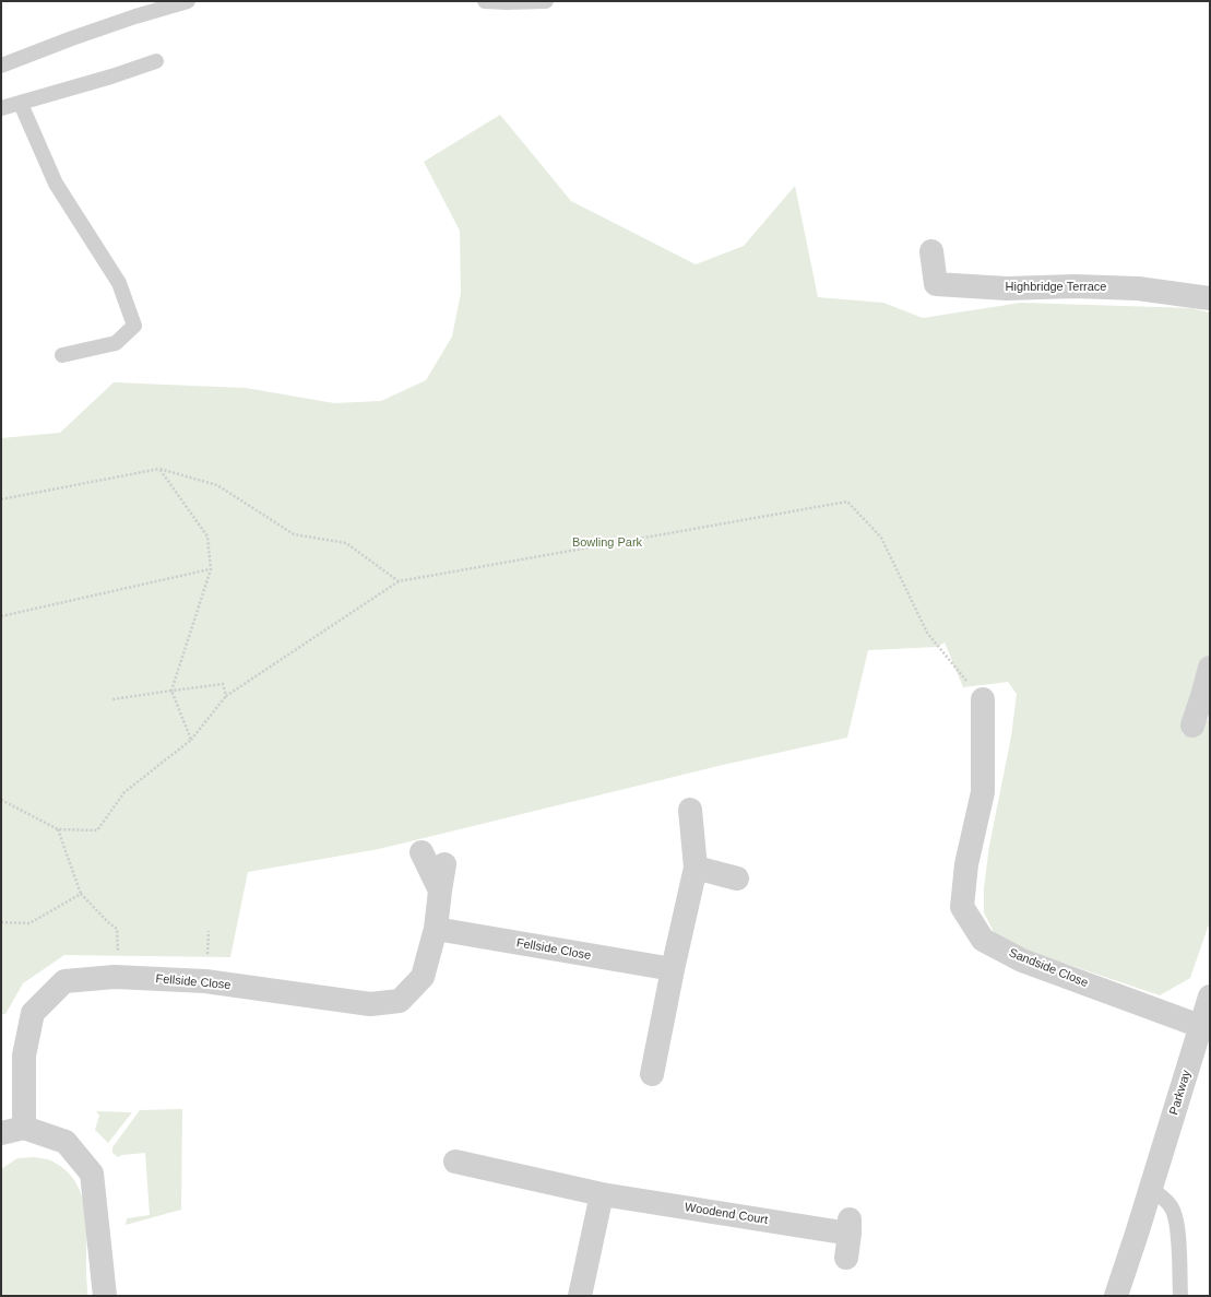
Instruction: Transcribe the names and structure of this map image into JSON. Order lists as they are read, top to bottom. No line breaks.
{"streets":{"street":["Highbridge Terrace","Fellside Close","Sandside Close","Parkway","Woodend Court"]},"crossings":[["Sandside Close","Parkway"]],"parks":["Bowling Park"]}
